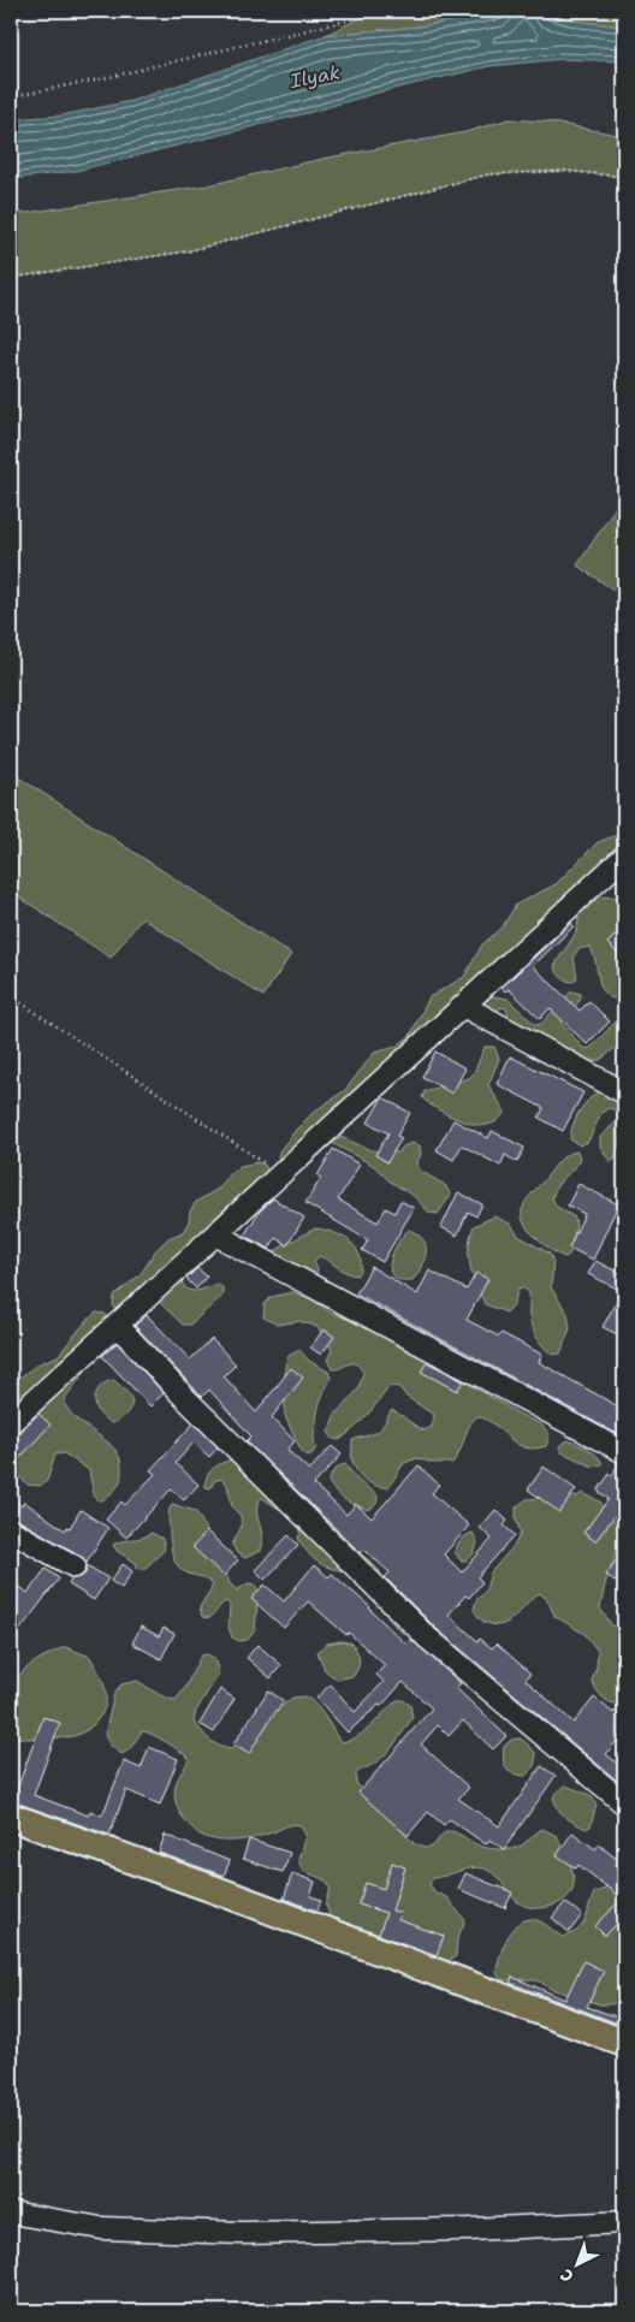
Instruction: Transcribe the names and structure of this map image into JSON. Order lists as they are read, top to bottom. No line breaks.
{"water":["Ilyak"],"north":"bottom left"}
